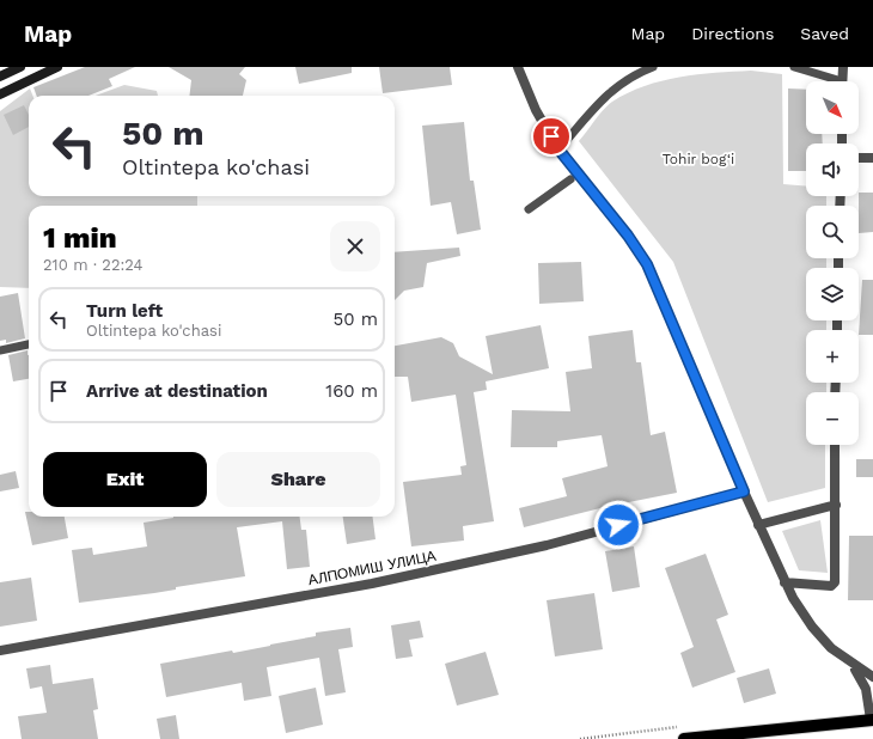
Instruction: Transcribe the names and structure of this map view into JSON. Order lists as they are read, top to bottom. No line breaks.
{"streets":{"street":["АЛПОМИШ УЛИЦА"]},"parks":["Tohir bog‘i"],"north":"bottom right","page":{"header":"Map","nav":["Map","Directions","Saved"],"map_buttons":["+","−"],"turn":["50 m","Oltintepa ko'chasi"],"heading":["1 min","210 m · 22:24"],"list":[{"name":"Turn left","note":"Oltintepa ko'chasi","value":"50 m"},{"name":"Arrive at destination","value":"160 m"}],"buttons":["Exit","Share"]}}
